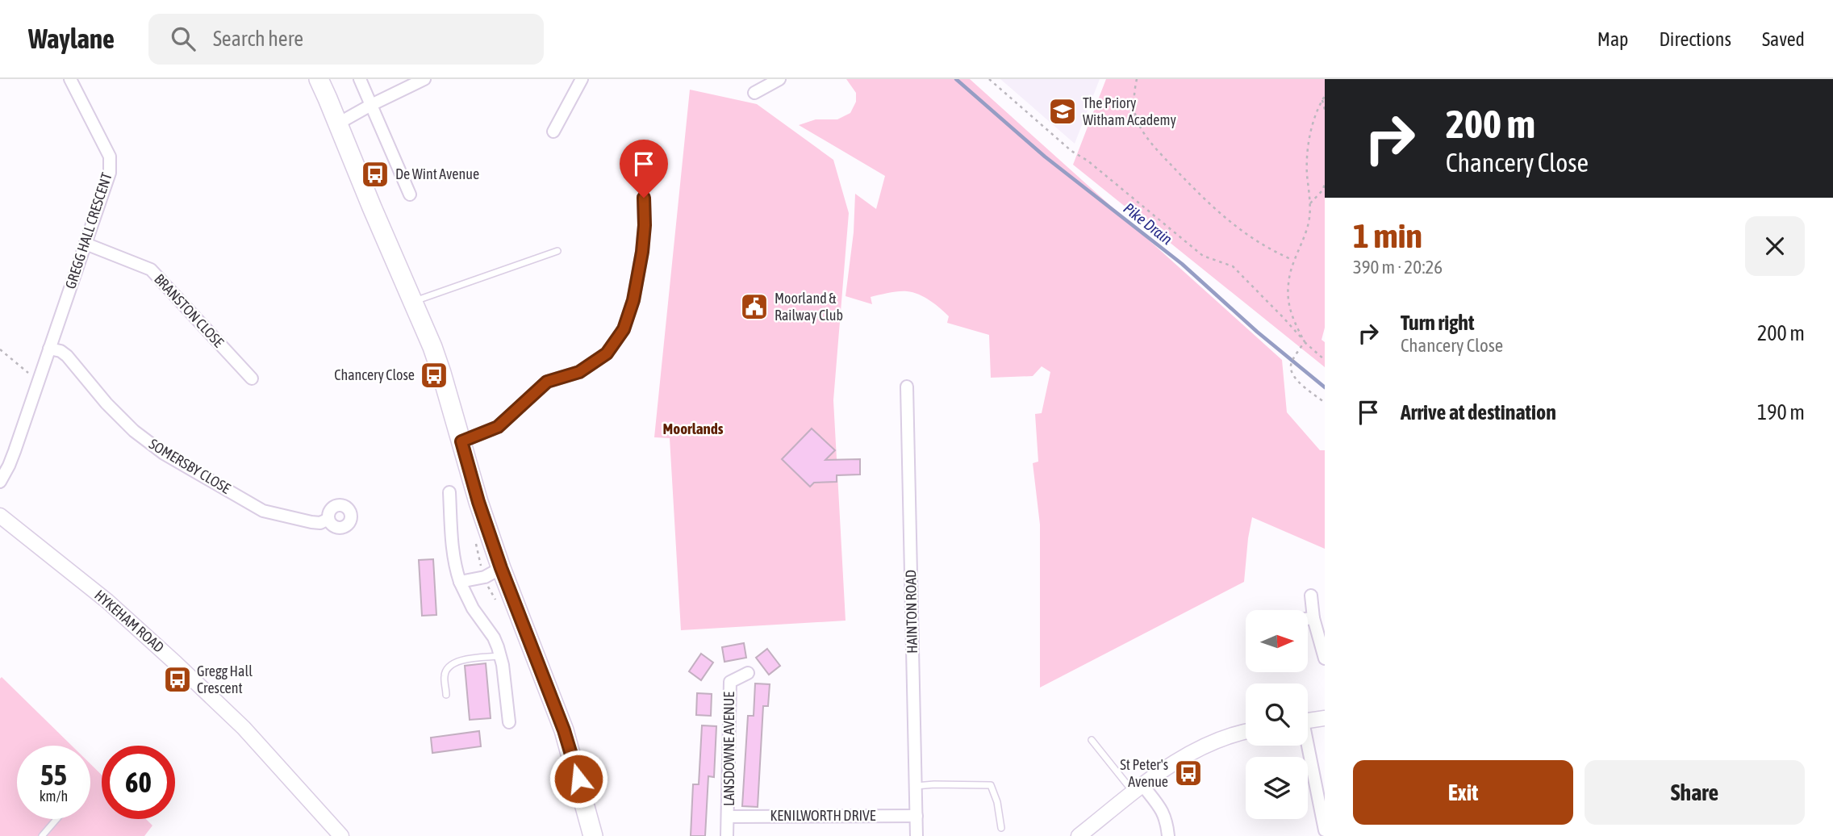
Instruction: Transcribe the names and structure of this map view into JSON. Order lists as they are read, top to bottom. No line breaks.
{"streets":{"street":["GREGG HALL CRESCENT","BRANSTON CLOSE","SOMERSBY CLOSE","HAINTON ROAD","HYKEHAM ROAD","LANSDOWNE AVENUE","KENILWORTH DRIVE"]},"crossings":[["GREGG HALL CRESCENT","BRANSTON CLOSE"],["GREGG HALL CRESCENT","SOMERSBY CLOSE"],["HAINTON ROAD","KENILWORTH DRIVE"],["LANSDOWNE AVENUE","KENILWORTH DRIVE"]],"districts":["Moorlands"],"water":["Pike Drain"],"places":{"school or university":["The Priory Witham Academy"],"bus stop":["De Wint Avenue","Chancery Close","Gregg Hall Crescent","St Peter's Avenue"],"public building":["Moorland & Railway Club"]},"north":"right","page":{"header":"Waylane","search":"Search here","nav":["Map","Directions","Saved"],"turn":["200 m","Chancery Close"],"heading":["1 min","390 m · 20:26"],"list":[{"name":"Turn right","note":"Chancery Close","value":"200 m"},{"name":"Arrive at destination","value":"190 m"}],"speed":"55 km/h","limit":"60","buttons":["Exit","Share"]}}
